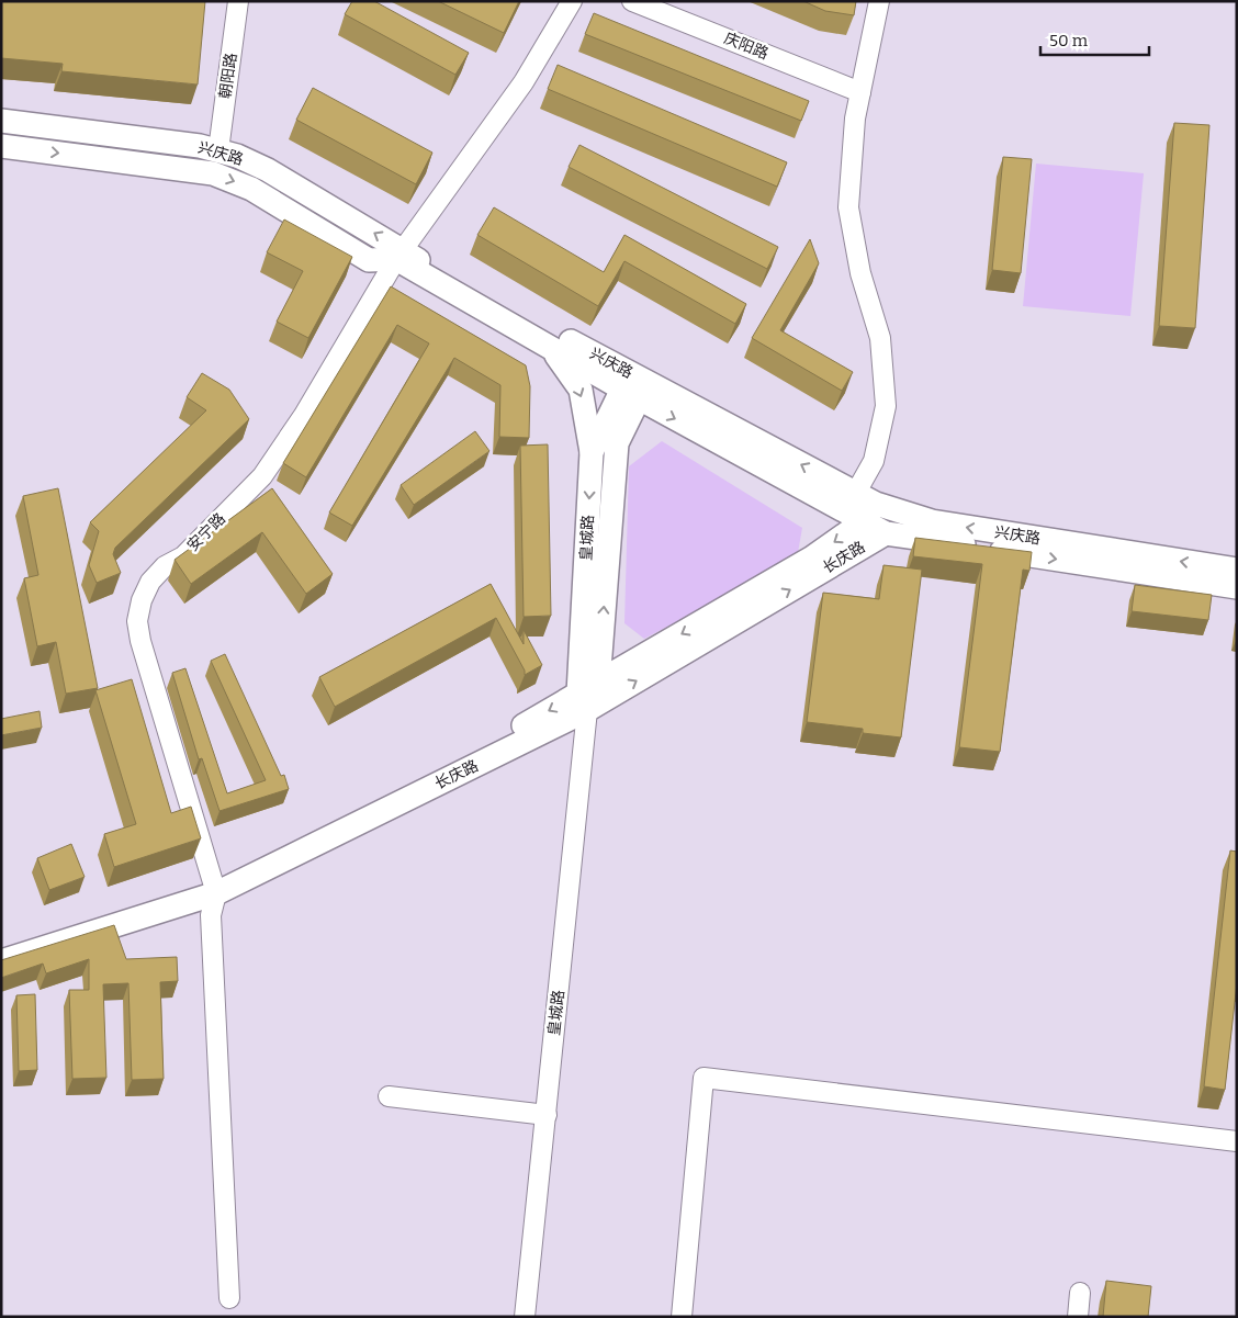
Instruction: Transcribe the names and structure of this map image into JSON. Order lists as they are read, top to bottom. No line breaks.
{"streets":{"main road":["兴庆路","皇城路","长庆路"],"street":["庆阳路","朝阳路","安宁路"]},"crossings":[["朝阳路","兴庆路"],["兴庆路","安宁路"],["兴庆路","皇城路"],["兴庆路","长庆路"],["安宁路","长庆路"],["皇城路","长庆路"]],"scale_bar":"50 m"}
